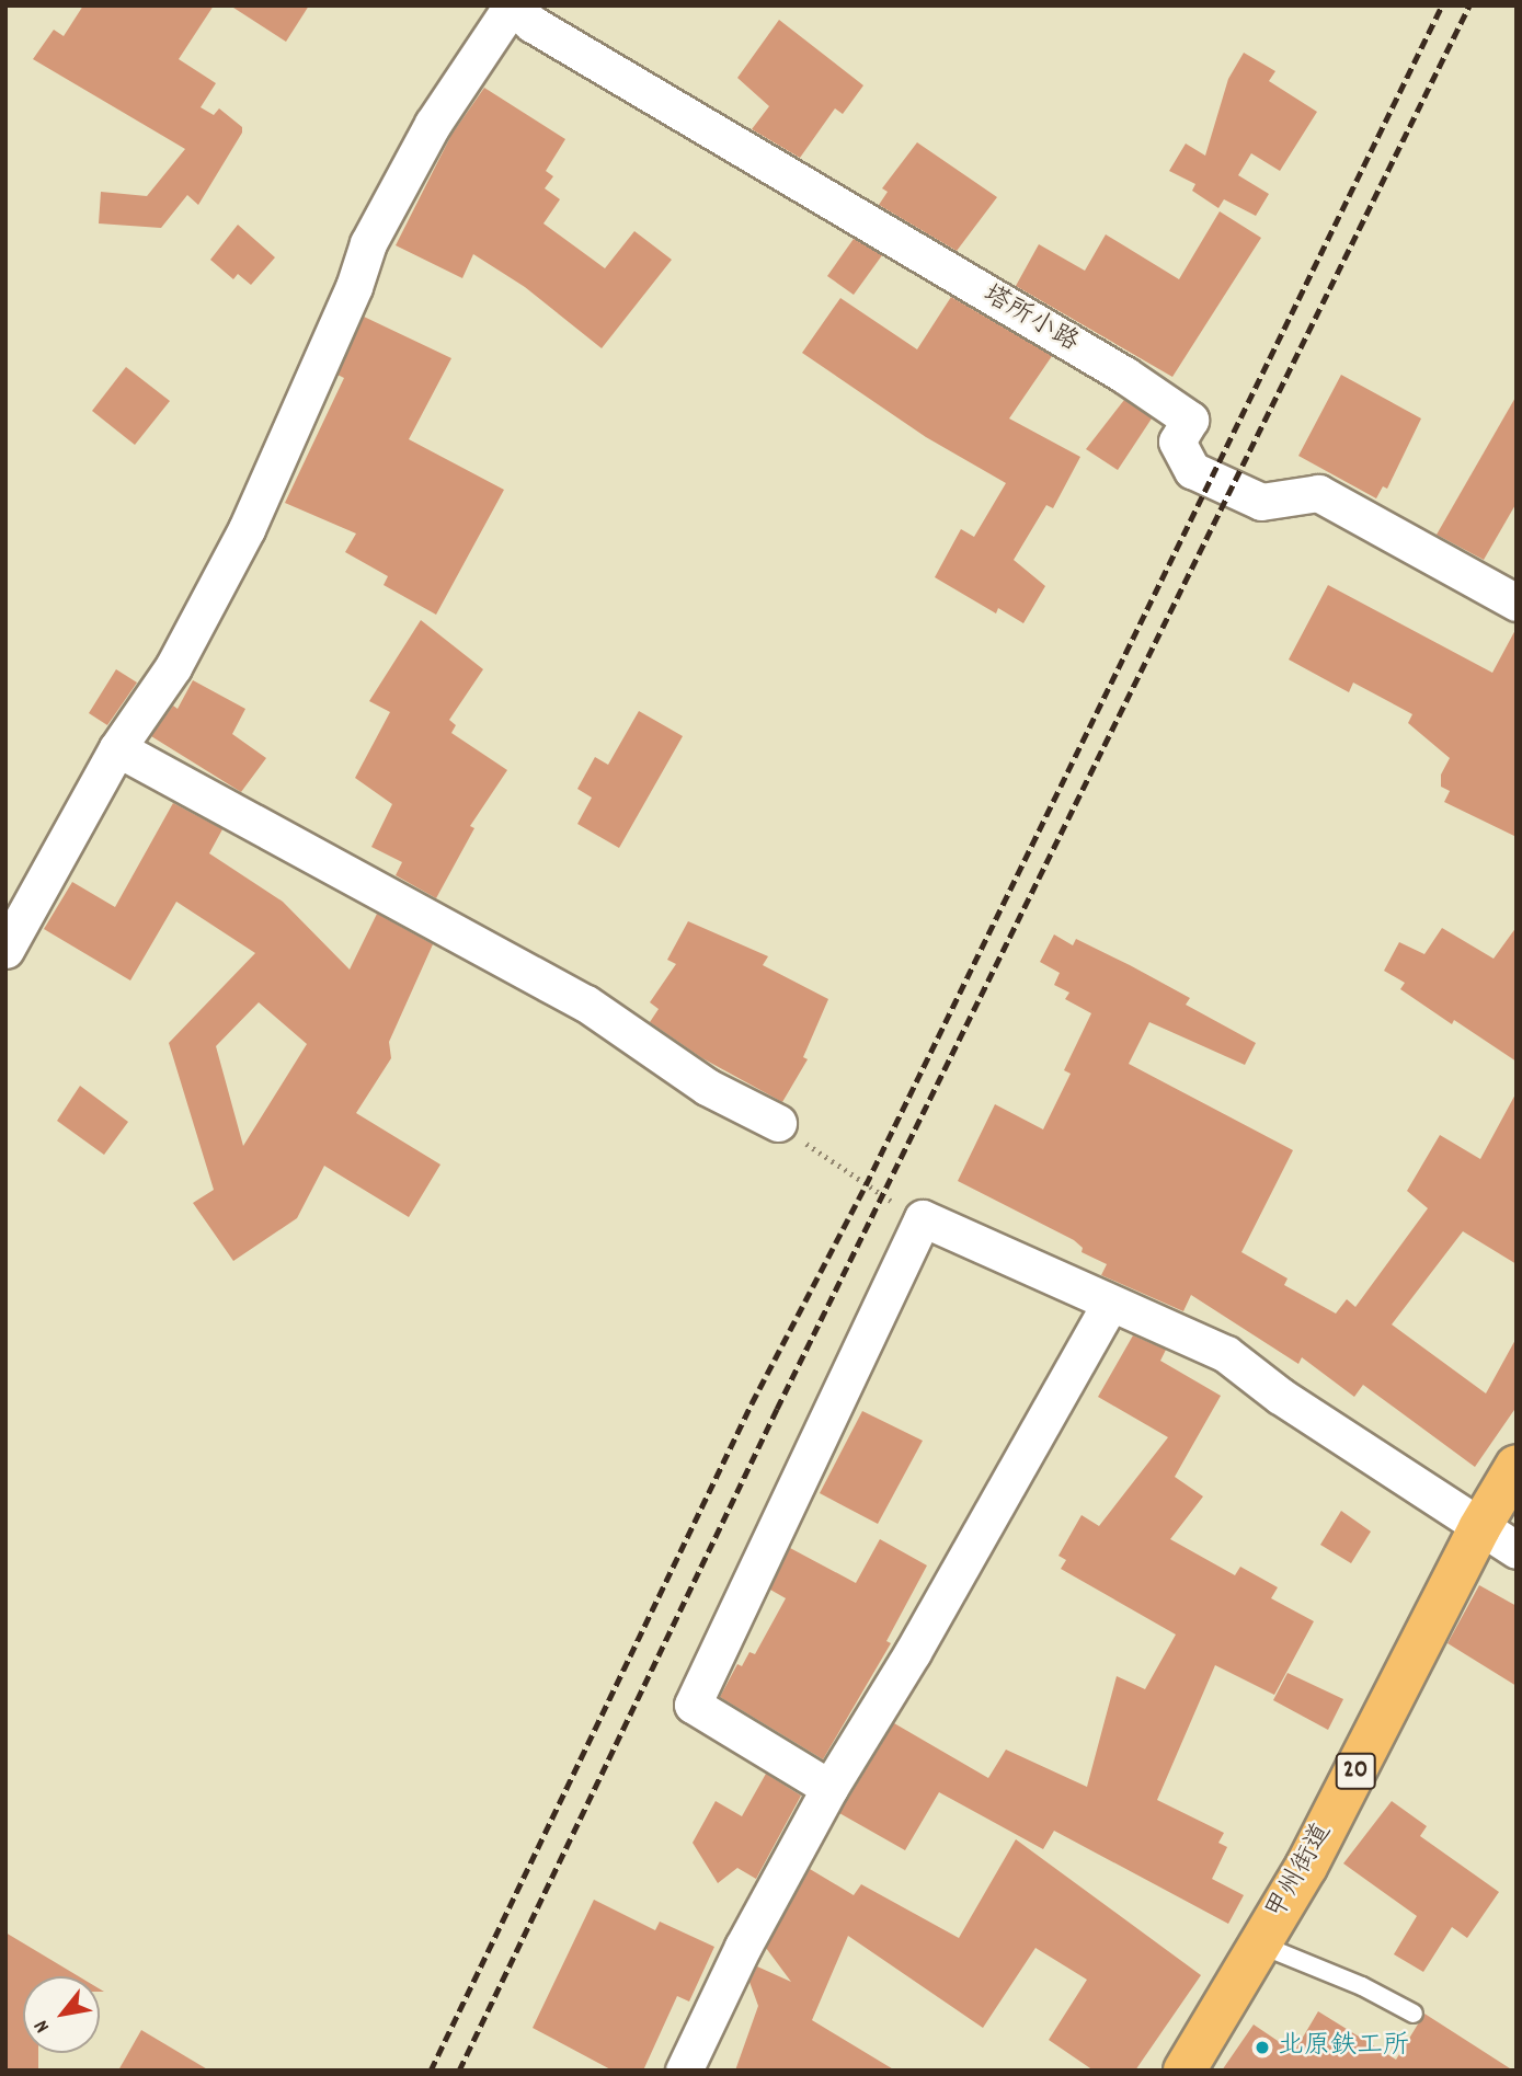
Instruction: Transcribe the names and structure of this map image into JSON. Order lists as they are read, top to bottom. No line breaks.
{"streets":{"highway":["20","甲州街道"],"street":["塔所小路"]},"places":["北原鉄工所"],"north":"bottom left"}
